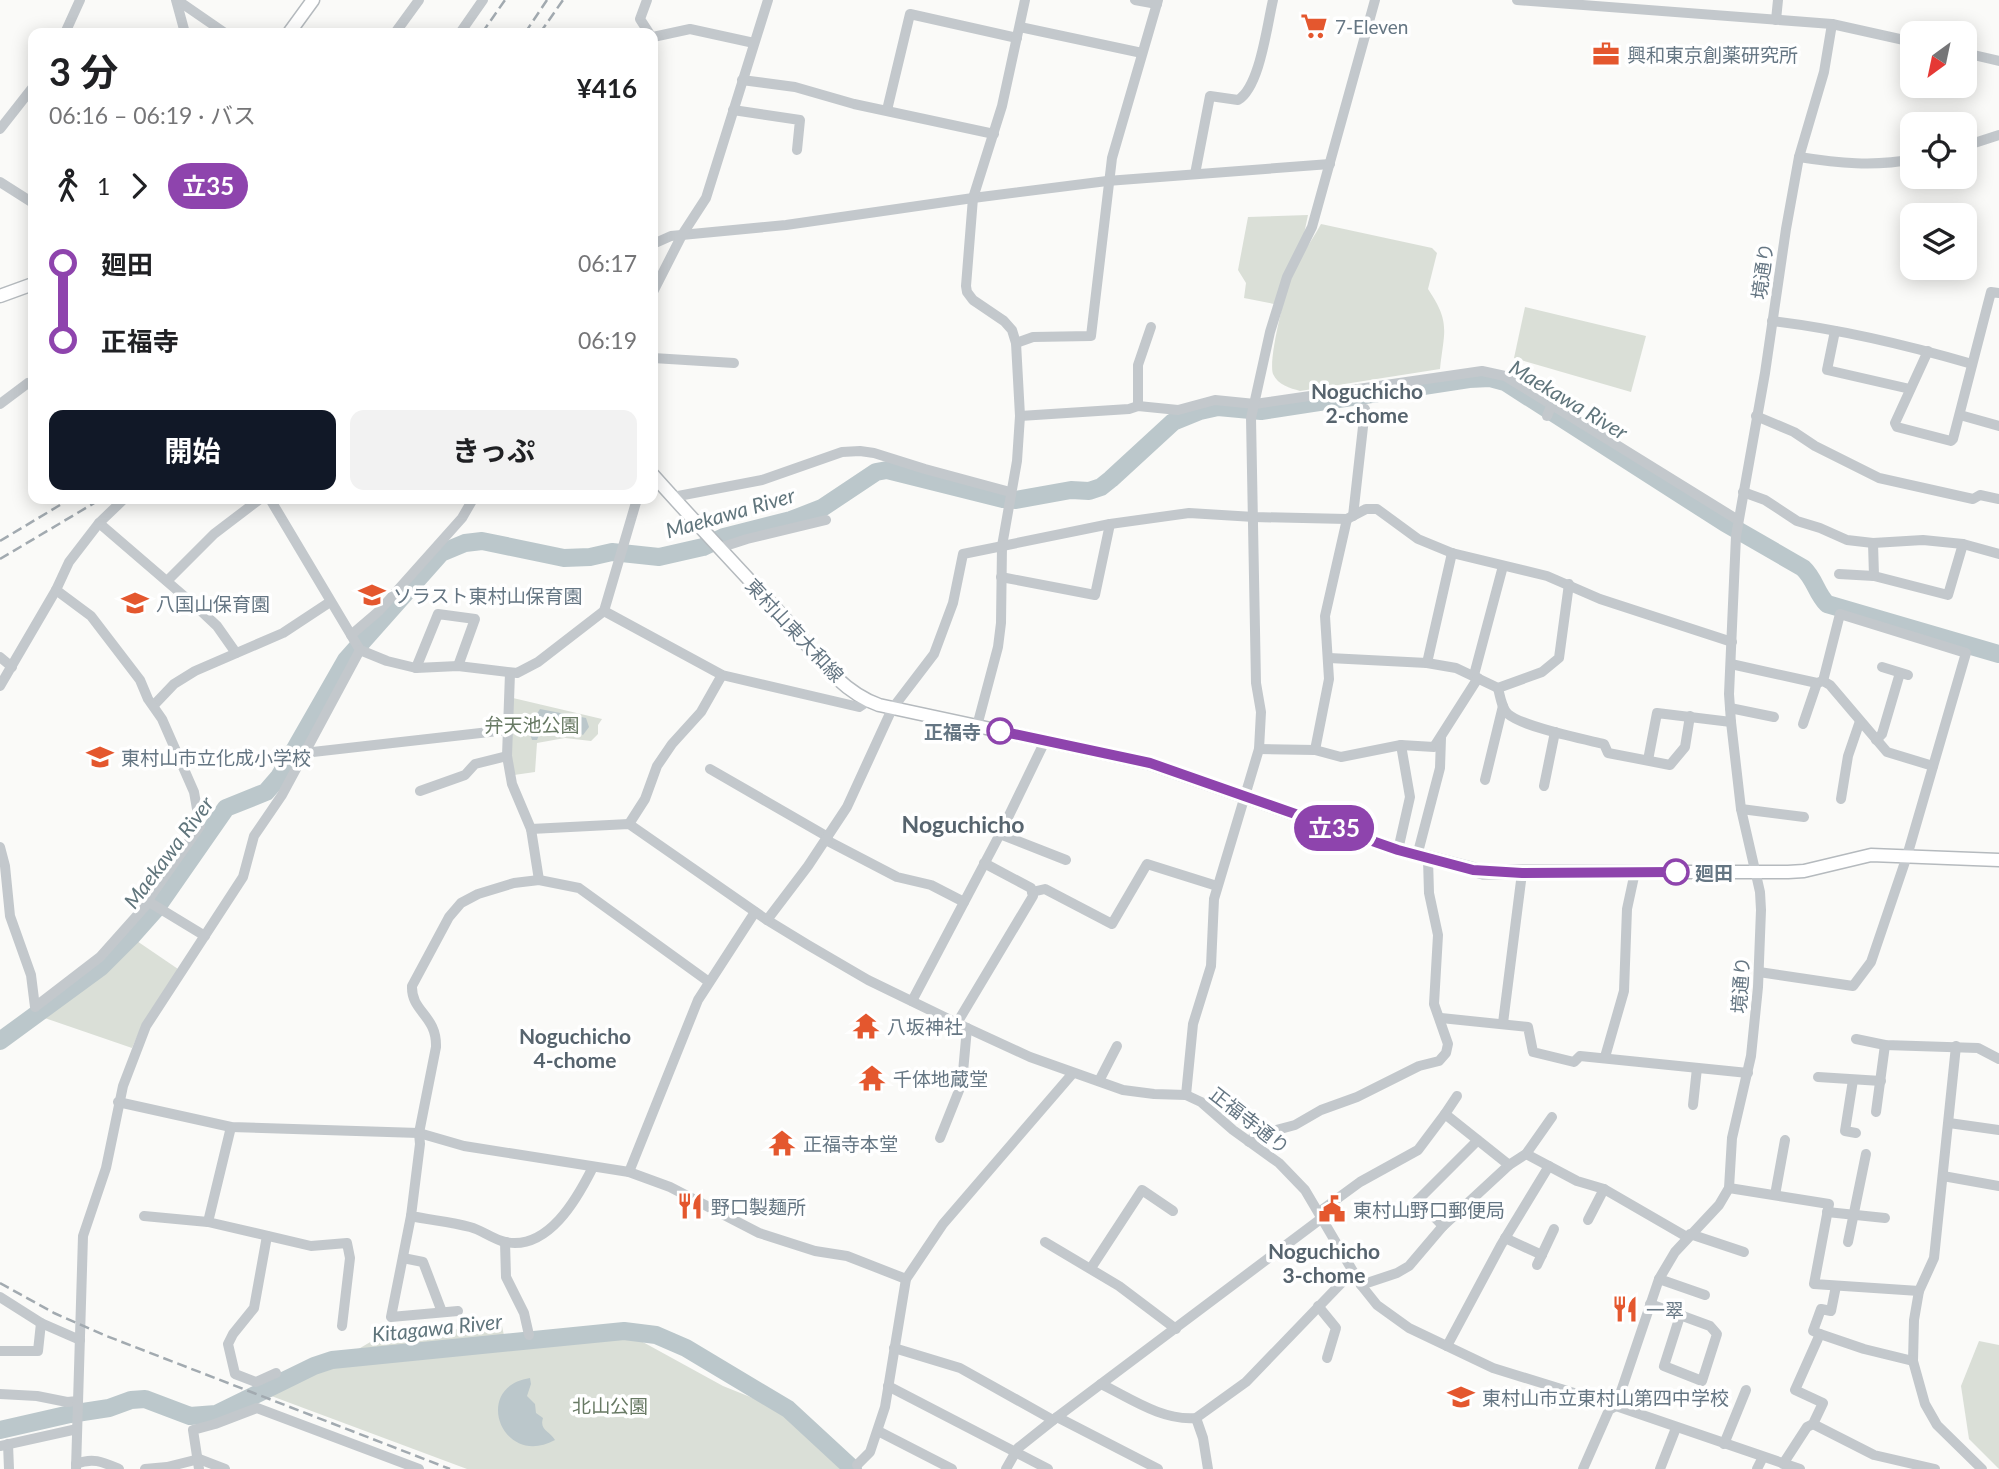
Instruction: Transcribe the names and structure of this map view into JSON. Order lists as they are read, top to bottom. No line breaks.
{"streets":{"main road":["東村山東大和線"],"street":["境通り","正福寺通り"]},"crossings":[["境通り","東村山東大和線"]],"districts":["Noguchicho 2-chome","Noguchicho","Noguchicho 4-chome","Noguchicho 3-chome"],"water":["Maekawa River","Kitagawa River"],"parks":["弁天池公園","北山公園"],"places":{"supermarket":["7-Eleven"],"office":["興和東京創薬研究所"],"school or university":["ソラスト東村山保育園","八国山保育園","東村山市立化成小学校","東村山市立東村山第四中学校"],"other":["正福寺","廻田"],"temple":["八坂神社","千体地蔵堂","正福寺本堂"],"restaurant":["野口製麺所","一翠"],"public building":["東村山野口郵便局"]},"lines":["bus line 立35"],"north":"bottom left","page":{"on_map":"立35","heading":["3 分","06:16 – 06:19 · バス","¥416"],"legs":["1","立35"],"list":[{"name":"廻田","value":"06:17"},{"name":"正福寺","value":"06:19"}],"buttons":["開始","きっぷ"]}}
